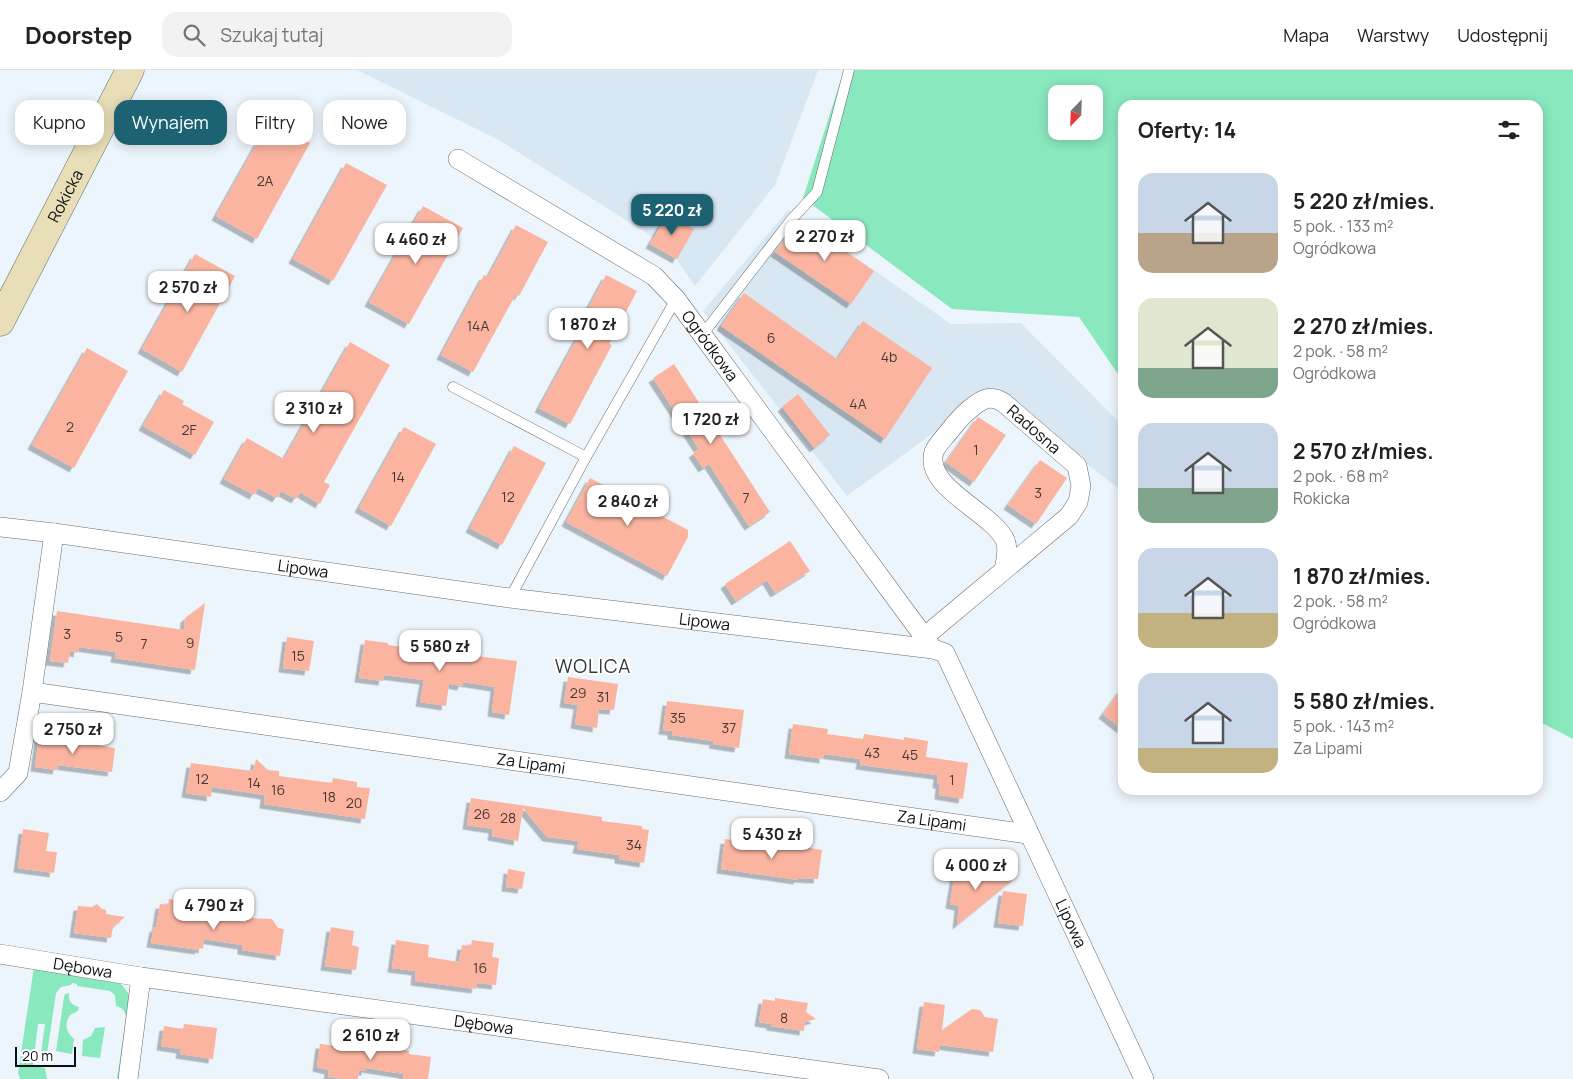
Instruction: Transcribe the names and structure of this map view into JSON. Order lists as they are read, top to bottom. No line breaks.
{"streets":{"main road":["Rokicka"],"street":["Ogródkowa","Radosna","Lipowa","Za Lipami","Dębowa"]},"crossings":[["Ogródkowa","Radosna"],["Ogródkowa","Lipowa"],["Radosna","Lipowa"],["Lipowa","Za Lipami"]],"districts":["WOLICA"],"house_numbers":["2A","14A","6","4b","4A","2","2F","1","14","3","12","7","3","5","9","7","15","29","31","35","37","43","45","12","1","14","16","18","20","26","28","34","16","8"],"scale_bar":"20 m","north":"bottom left","page":{"header":"Doorstep","search":"Szukaj tutaj","nav":["Mapa","Warstwy","Udostępnij"],"chip":["Kupno","Wynajem","Filtry","Nowe"],"heading":"Oferty: 14","list":[{"name":"5 220 zł/mies.","note":"5 pok. · 133 m² · Ogródkowa"},{"name":"2 270 zł/mies.","note":"2 pok. · 58 m² · Ogródkowa"},{"name":"2 570 zł/mies.","note":"2 pok. · 68 m² · Rokicka"},{"name":"1 870 zł/mies.","note":"2 pok. · 58 m² · Ogródkowa"},{"name":"5 580 zł/mies.","note":"5 pok. · 143 m² · Za Lipami"}],"price":["5 220 zł","2 270 zł","4 460 zł","2 570 zł","1 870 zł","2 310 zł","1 720 zł","2 840 zł","5 580 zł","2 750 zł","5 430 zł","4 000 zł","4 790 zł","2 610 zł"],"scale":"20 m"}}
